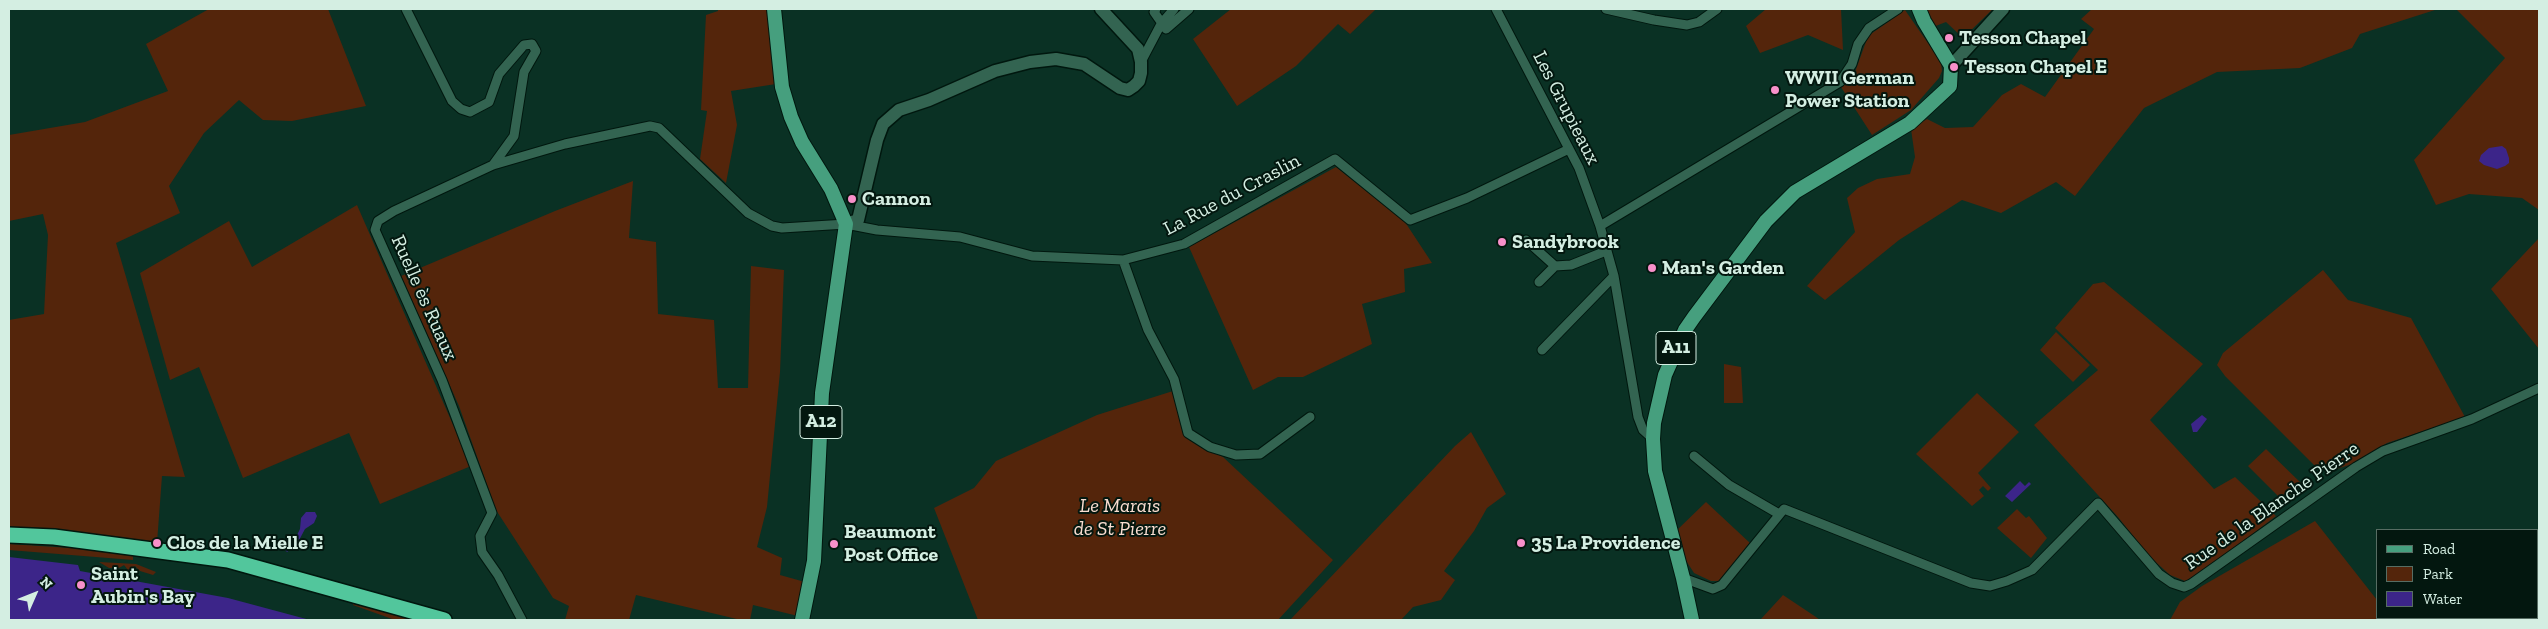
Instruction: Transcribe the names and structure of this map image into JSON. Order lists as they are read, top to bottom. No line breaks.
{"streets":{"main road":["A11","A12"],"street":["Les Grupieaux","La Rue du Craslin","Ruelle ès Ruaux","Rue de la Blanche Pierre"]},"crossings":[["Les Grupieaux","La Rue du Craslin"],["Les Grupieaux","A11"],["La Rue du Craslin","Ruelle ès Ruaux"],["La Rue du Craslin","A12"],["Ruelle ès Ruaux","A12"]],"parks":["Le Marais de St Pierre"],"places":["Tesson Chapel","Tesson Chapel E","WWII German Power Station","Cannon","Sandybrook","Man's Garden","Clos de la Mielle E","35 La Providence","Beaumont Post Office","Saint Aubin's Bay"],"legend":["Road","Park","Water"],"north":"top right"}
